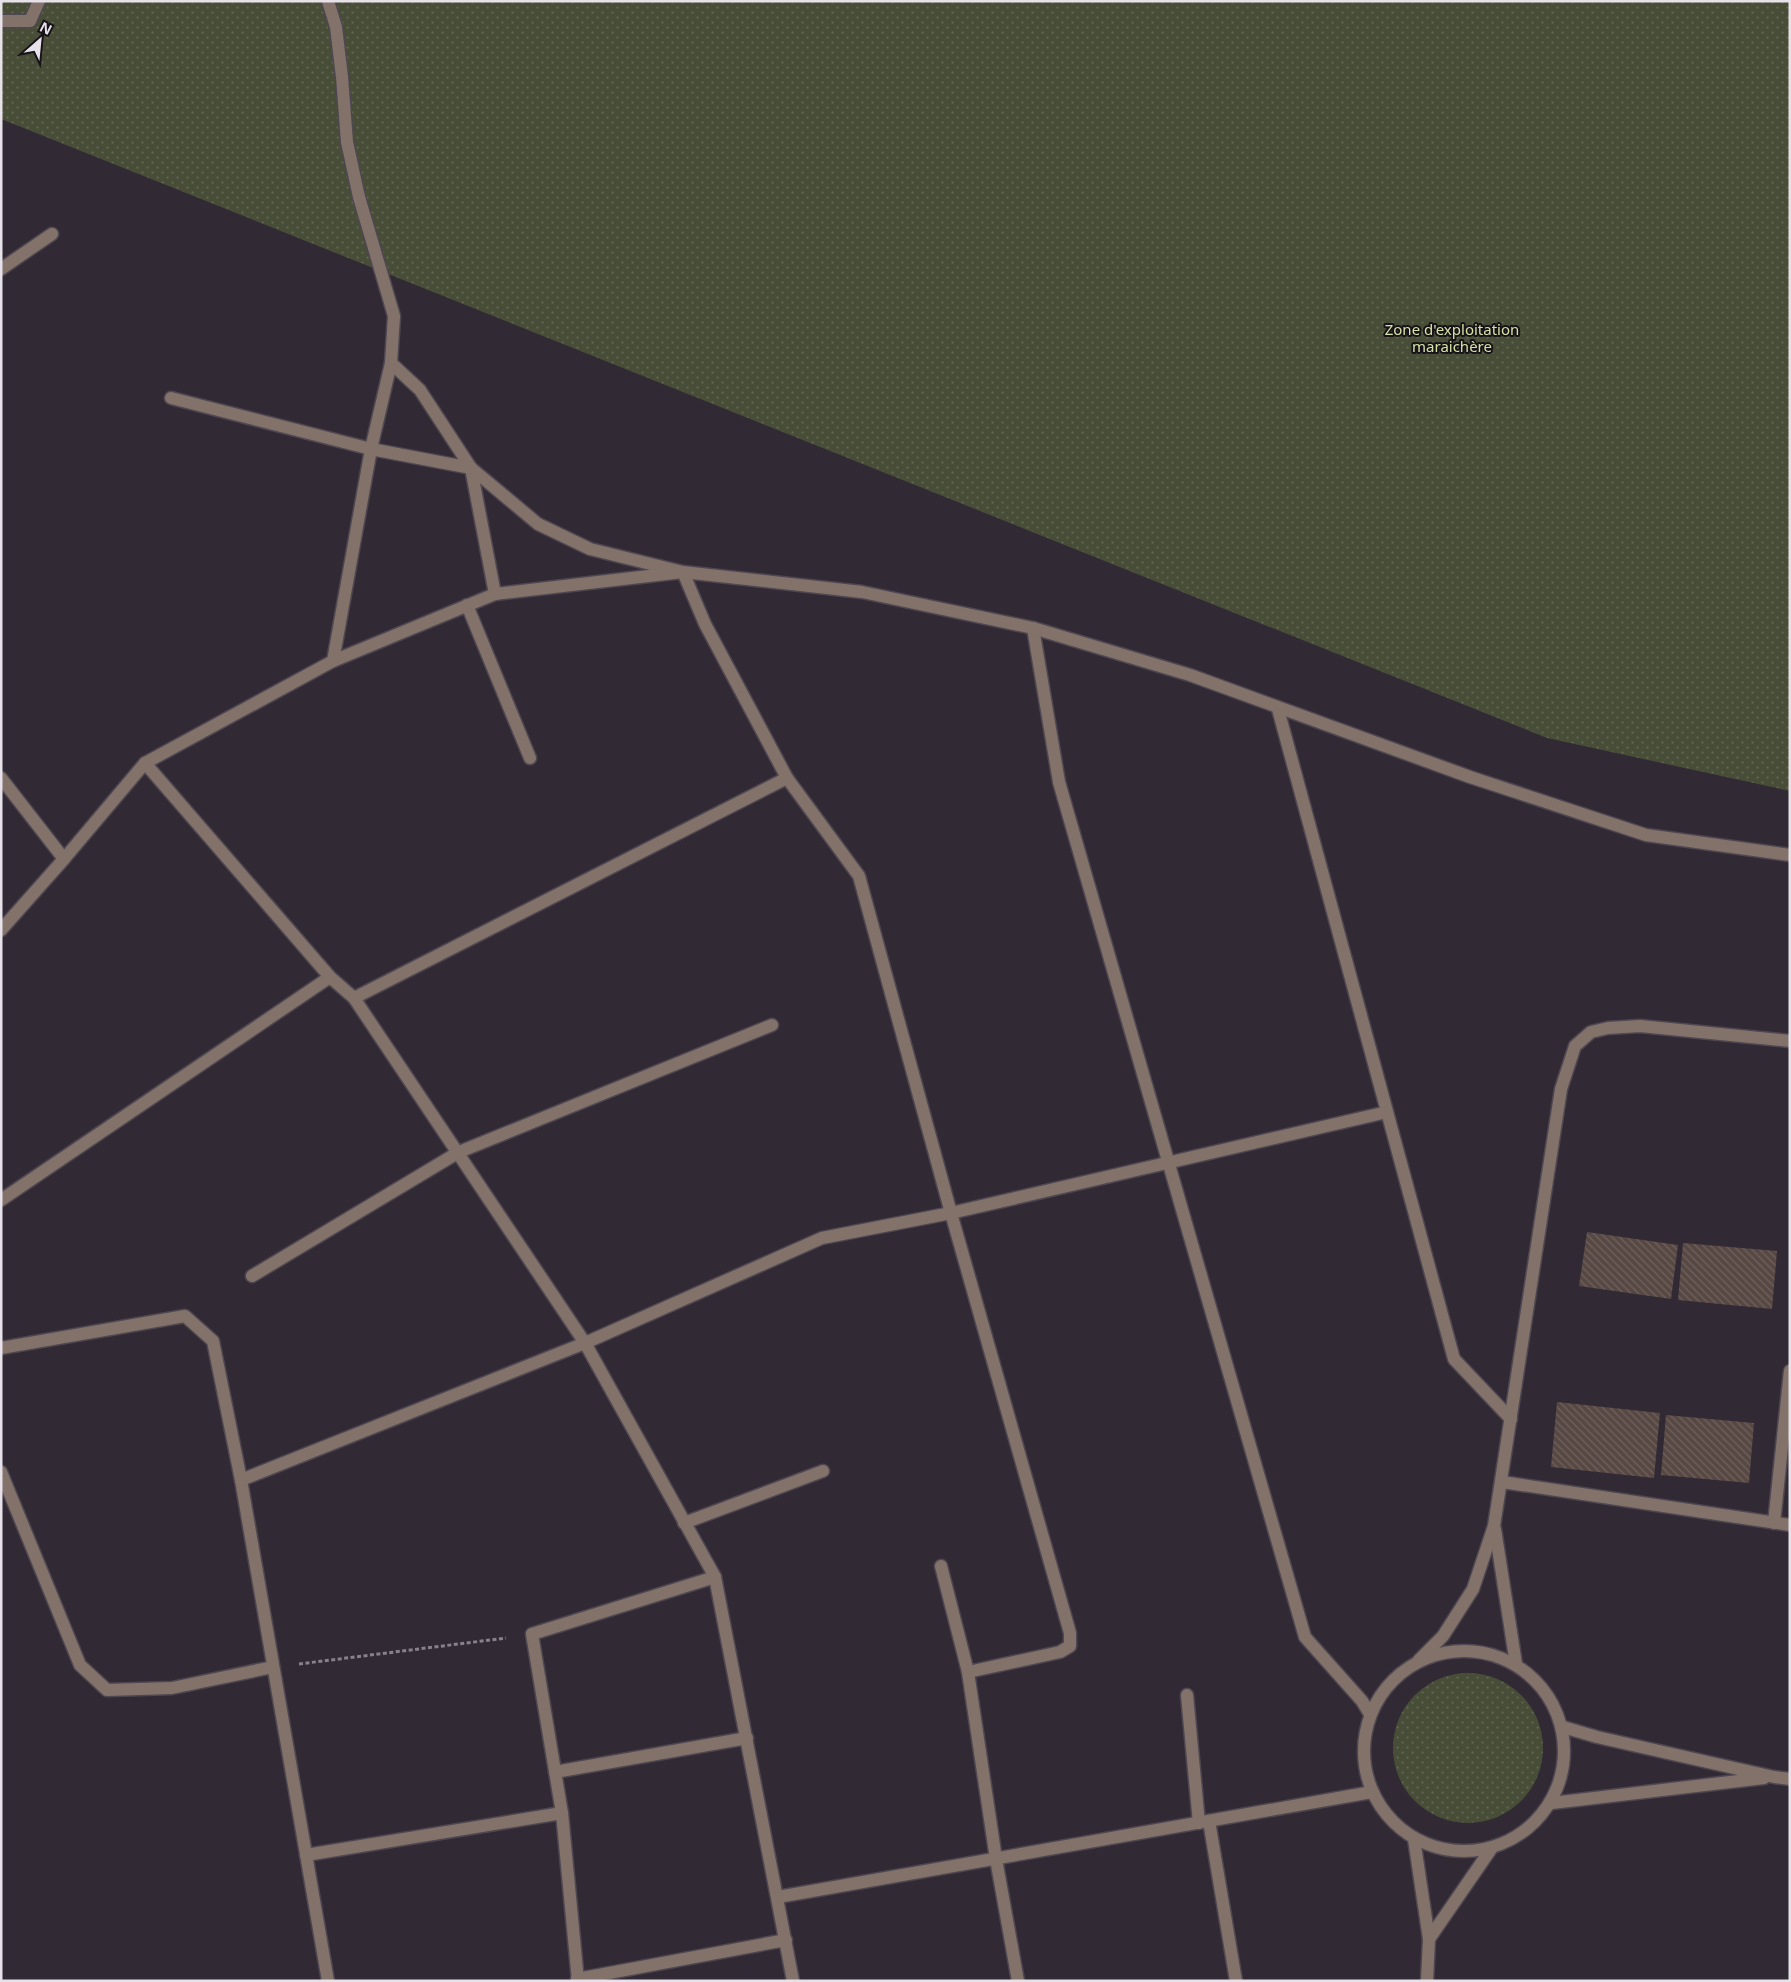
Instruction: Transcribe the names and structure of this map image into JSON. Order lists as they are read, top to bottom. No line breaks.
{"parks":["Zone d'exploitation maraichère"],"north":"top right"}
